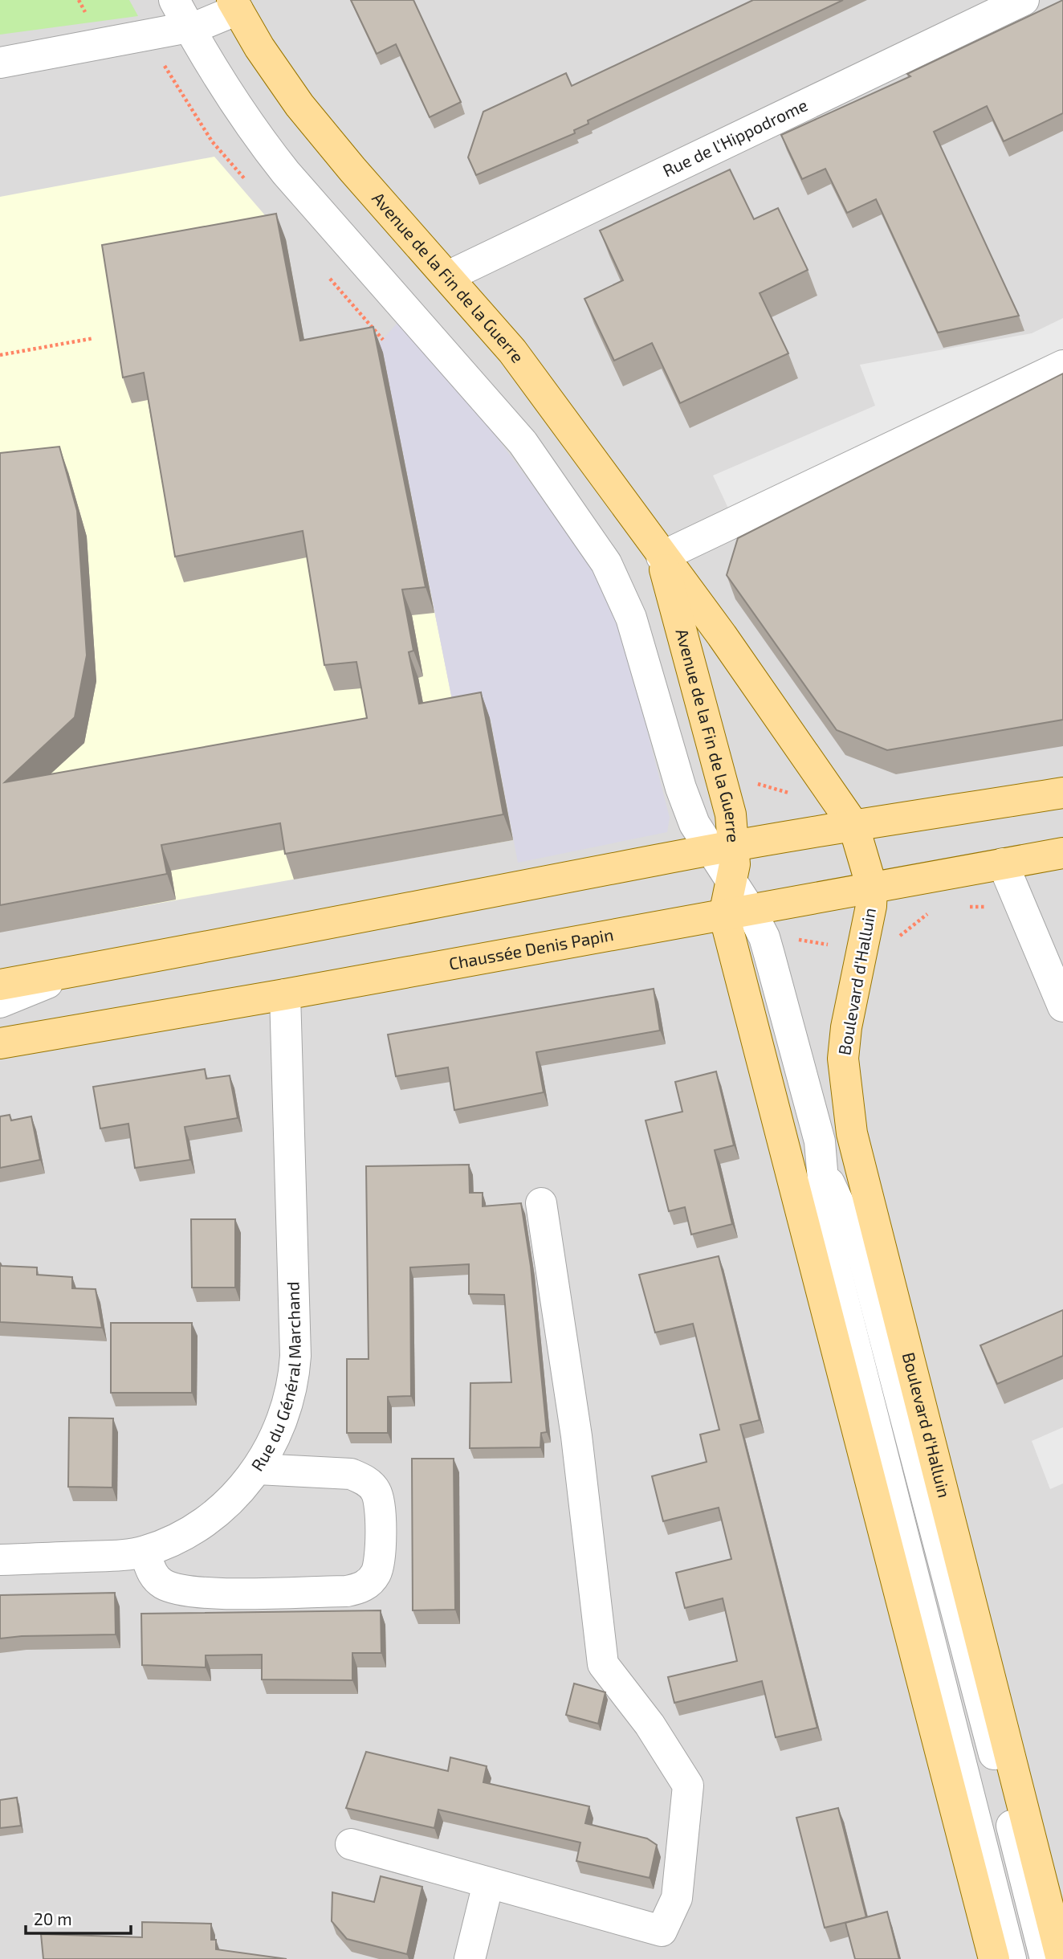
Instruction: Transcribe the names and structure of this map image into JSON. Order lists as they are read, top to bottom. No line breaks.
{"streets":{"main road":["Avenue de la Fin de la Guerre","Chaussée Denis Papin","Boulevard d'Halluin"],"street":["Rue de l'Hippodrome","Rue du Général Marchand"]},"crossings":[["Rue de l'Hippodrome","Avenue de la Fin de la Guerre"],["Avenue de la Fin de la Guerre","Chaussée Denis Papin"],["Avenue de la Fin de la Guerre","Boulevard d'Halluin"],["Chaussée Denis Papin","Boulevard d'Halluin"],["Chaussée Denis Papin","Rue du Général Marchand"]],"scale_bar":"20 m"}
